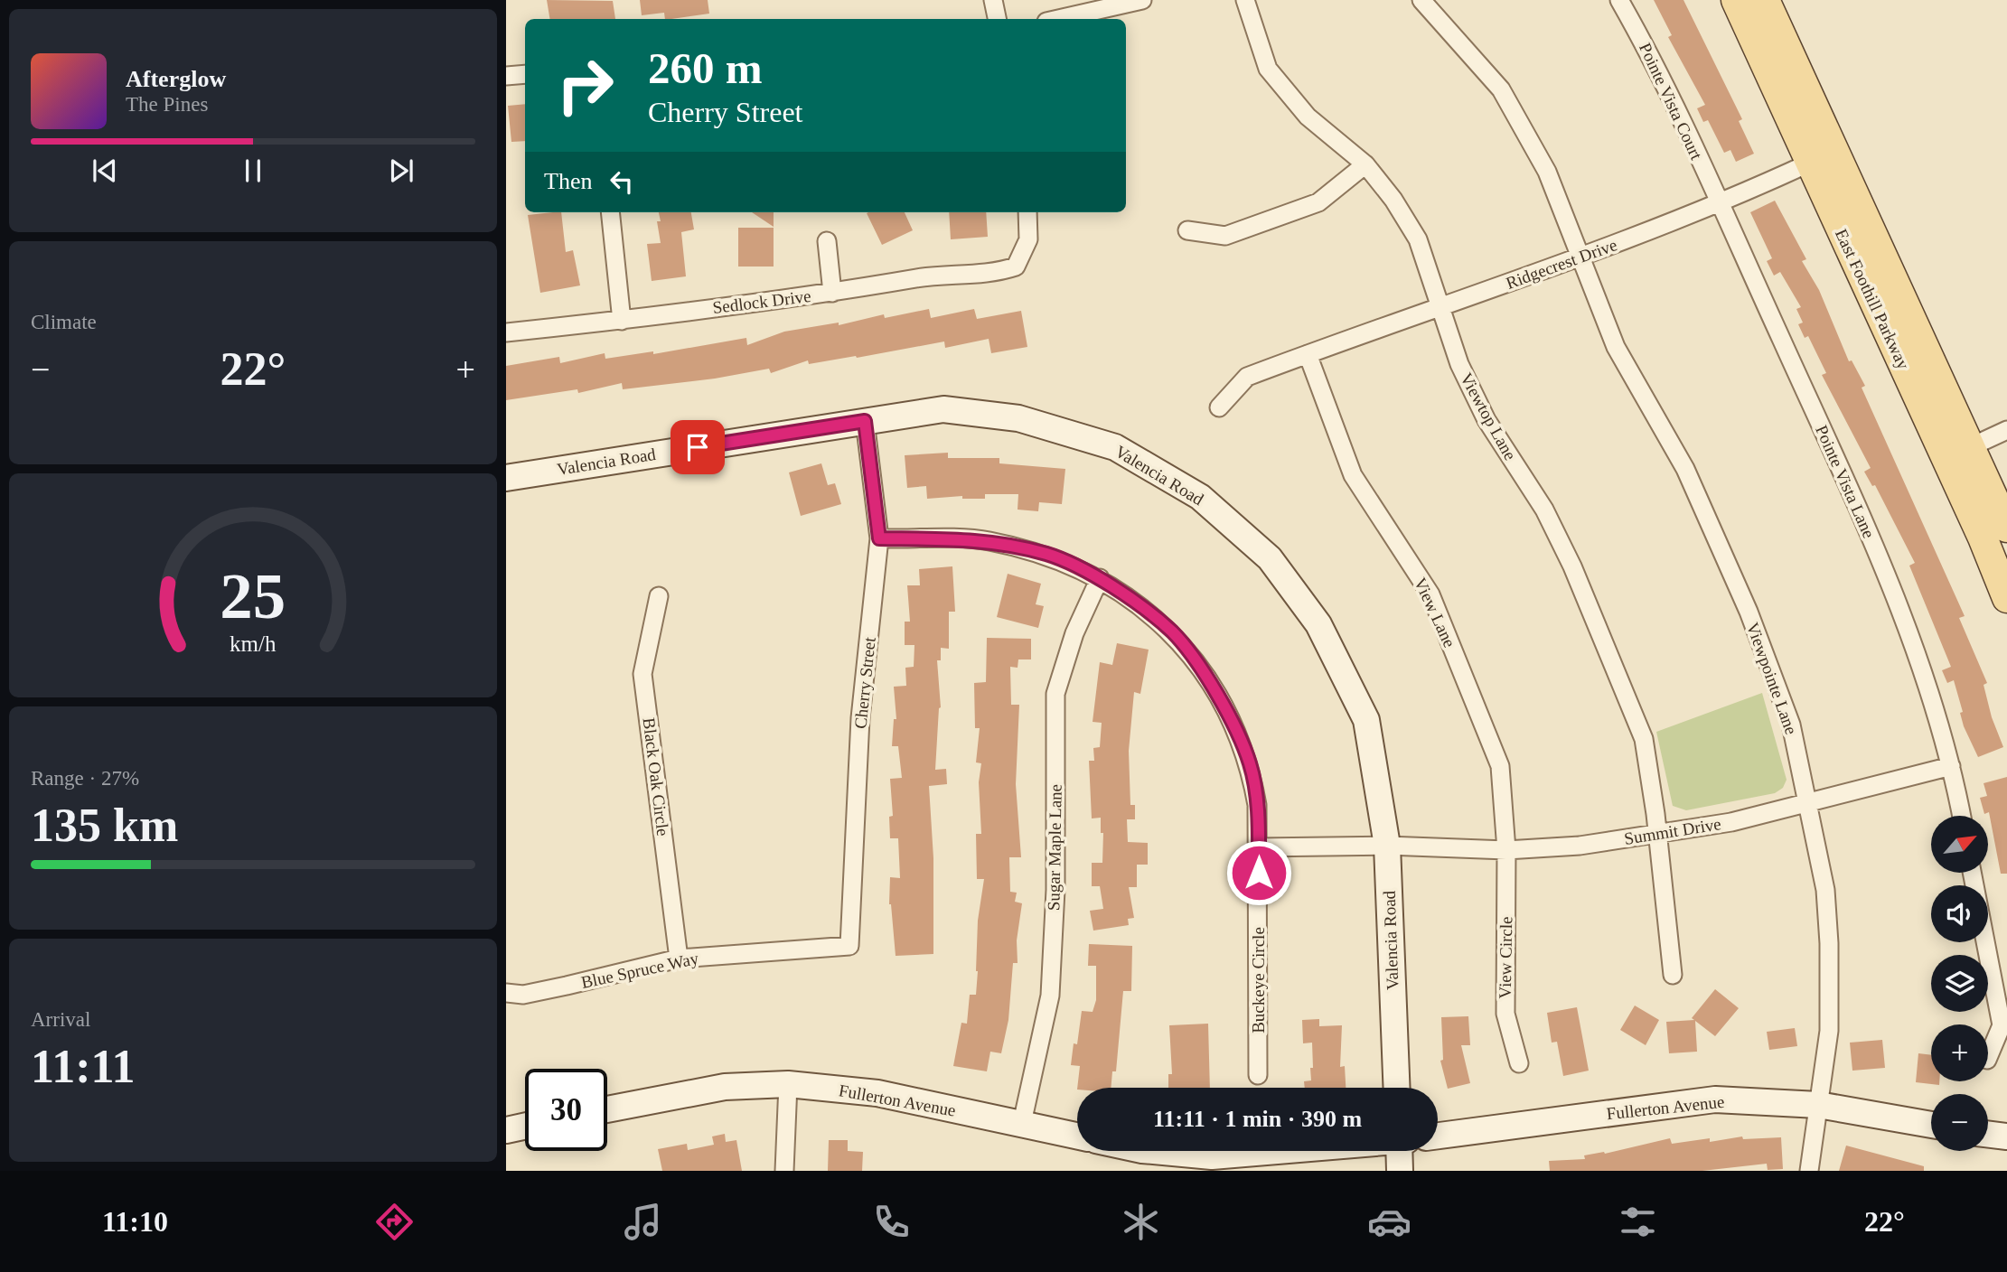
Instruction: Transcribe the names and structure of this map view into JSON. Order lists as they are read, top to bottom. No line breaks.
{"streets":{"main road":["East Foothill Parkway"],"street":["Pointe Vista Court","Ridgecrest Drive","Sedlock Drive","Viewtop Lane","Valencia Road","Pointe Vista Lane","View Lane","Viewpointe Lane","Cherry Street","Black Oak Circle","Summit Drive","Sugar Maple Lane","View Circle","Blue Spruce Way","Buckeye Circle","Fullerton Avenue"]},"crossings":[["Pointe Vista Court","Ridgecrest Drive"],["Pointe Vista Court","Pointe Vista Lane"],["Ridgecrest Drive","East Foothill Parkway"],["Ridgecrest Drive","Viewtop Lane"],["Ridgecrest Drive","Pointe Vista Lane"],["Ridgecrest Drive","View Lane"],["Ridgecrest Drive","Viewpointe Lane"],["Viewtop Lane","Summit Drive"],["Valencia Road","Cherry Street"],["Valencia Road","Summit Drive"],["Pointe Vista Lane","Summit Drive"],["View Lane","Summit Drive"],["View Lane","View Circle"],["Viewpointe Lane","Summit Drive"],["Viewpointe Lane","Fullerton Avenue"],["Cherry Street","Blue Spruce Way"],["Cherry Street","Buckeye Circle"],["Black Oak Circle","Blue Spruce Way"],["Summit Drive","View Circle"],["Summit Drive","Buckeye Circle"],["Sugar Maple Lane","Buckeye Circle"],["Sugar Maple Lane","Fullerton Avenue"]],"north":"top right","page":{"turn":["260 m","Cherry Street"],"song":["Afterglow","The Pines"],"then":"Then","tile":["Climate",["Range · 27%","135 km"],["Arrival","11:11"]],"heat":["−","22°","+"],"map_buttons":["+","−"],"limit":"30","trip":"11:11 · 1 min · 390 m","tabs":["11:10","22°"],"gauge":["25","km/h"]}}
